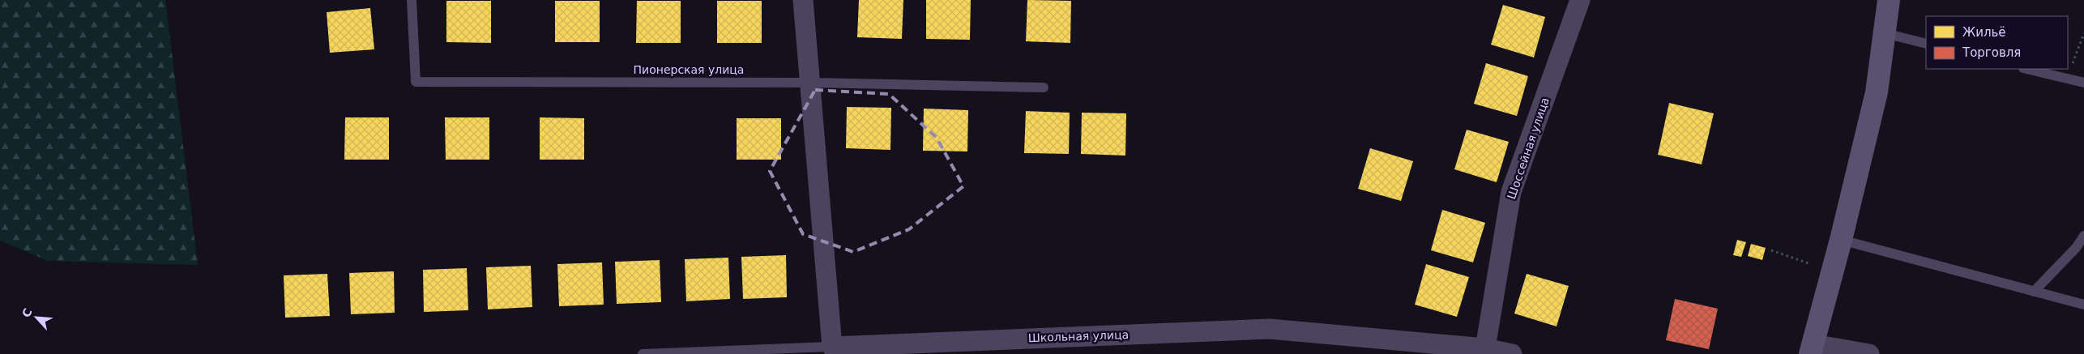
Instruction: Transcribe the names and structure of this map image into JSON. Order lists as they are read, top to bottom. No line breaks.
{"streets":{"street":["Шоссейная улица","Школьная улица"],"lane":["Пионерская улица"]},"crossings":[["Шоссейная улица","Школьная улица"]],"legend":["Жильё","Торговля"],"north":"top left"}
